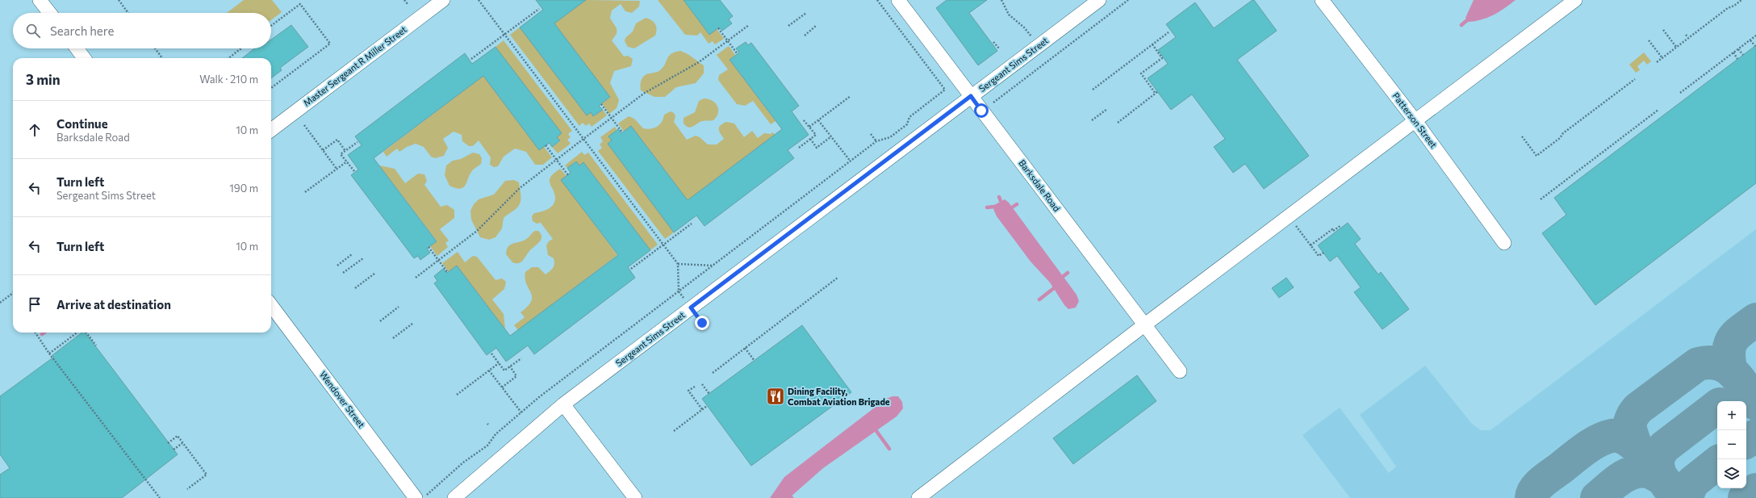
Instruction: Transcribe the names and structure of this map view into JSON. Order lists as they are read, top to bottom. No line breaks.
{"streets":{"street":["Sergeant Sims Street","Master Sergeant R Miller Street","Patterson Street","Barksdale Road","Wendover Street"]},"crossings":[["Sergeant Sims Street","Barksdale Road"]],"places":{"restaurant":["Dining Facility, Combat Aviation Brigade"]},"page":{"search":"Search here","heading":["3 min","Walk · 210 m"],"list":[["Continue","Barksdale Road","10 m"],["Turn left","Sergeant Sims Street","190 m"],["Turn left","10 m"],"Arrive at destination"],"map_buttons":["+","−"]}}
